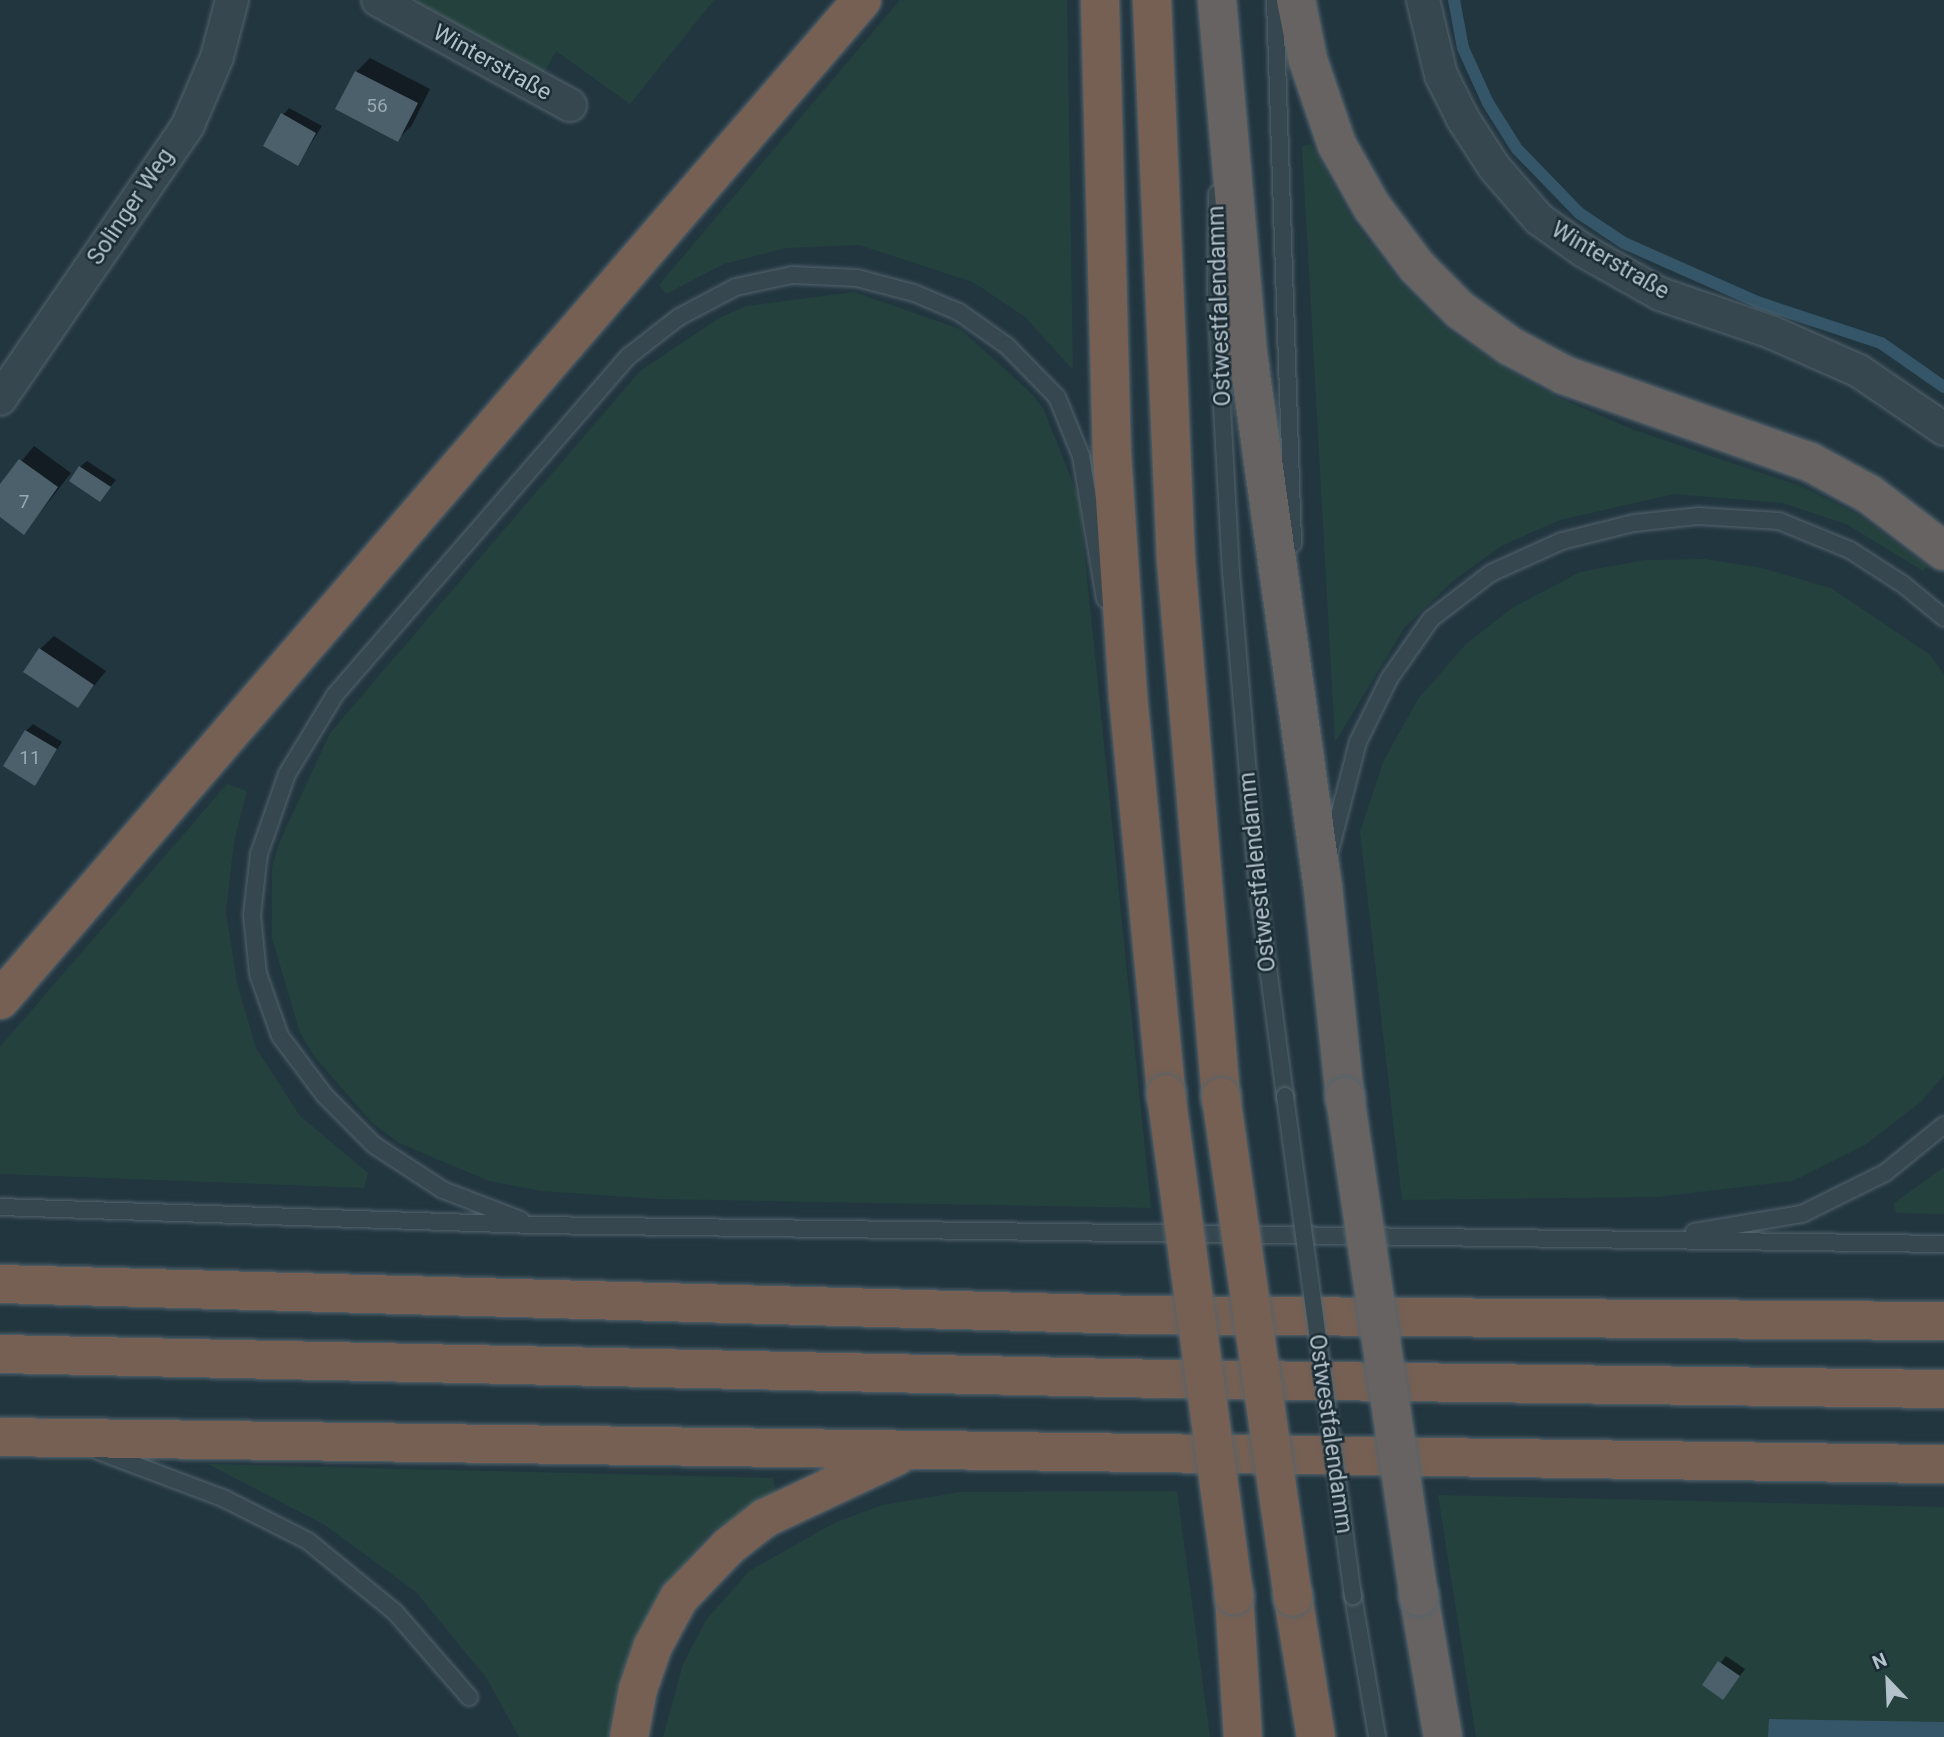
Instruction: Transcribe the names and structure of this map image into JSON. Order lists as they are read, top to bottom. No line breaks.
{"streets":{"street":["Winterstraße","Solinger Weg"],"lane":["Ostwestfalendamm"]},"house_numbers":["56","7","11"],"north":"top left"}
